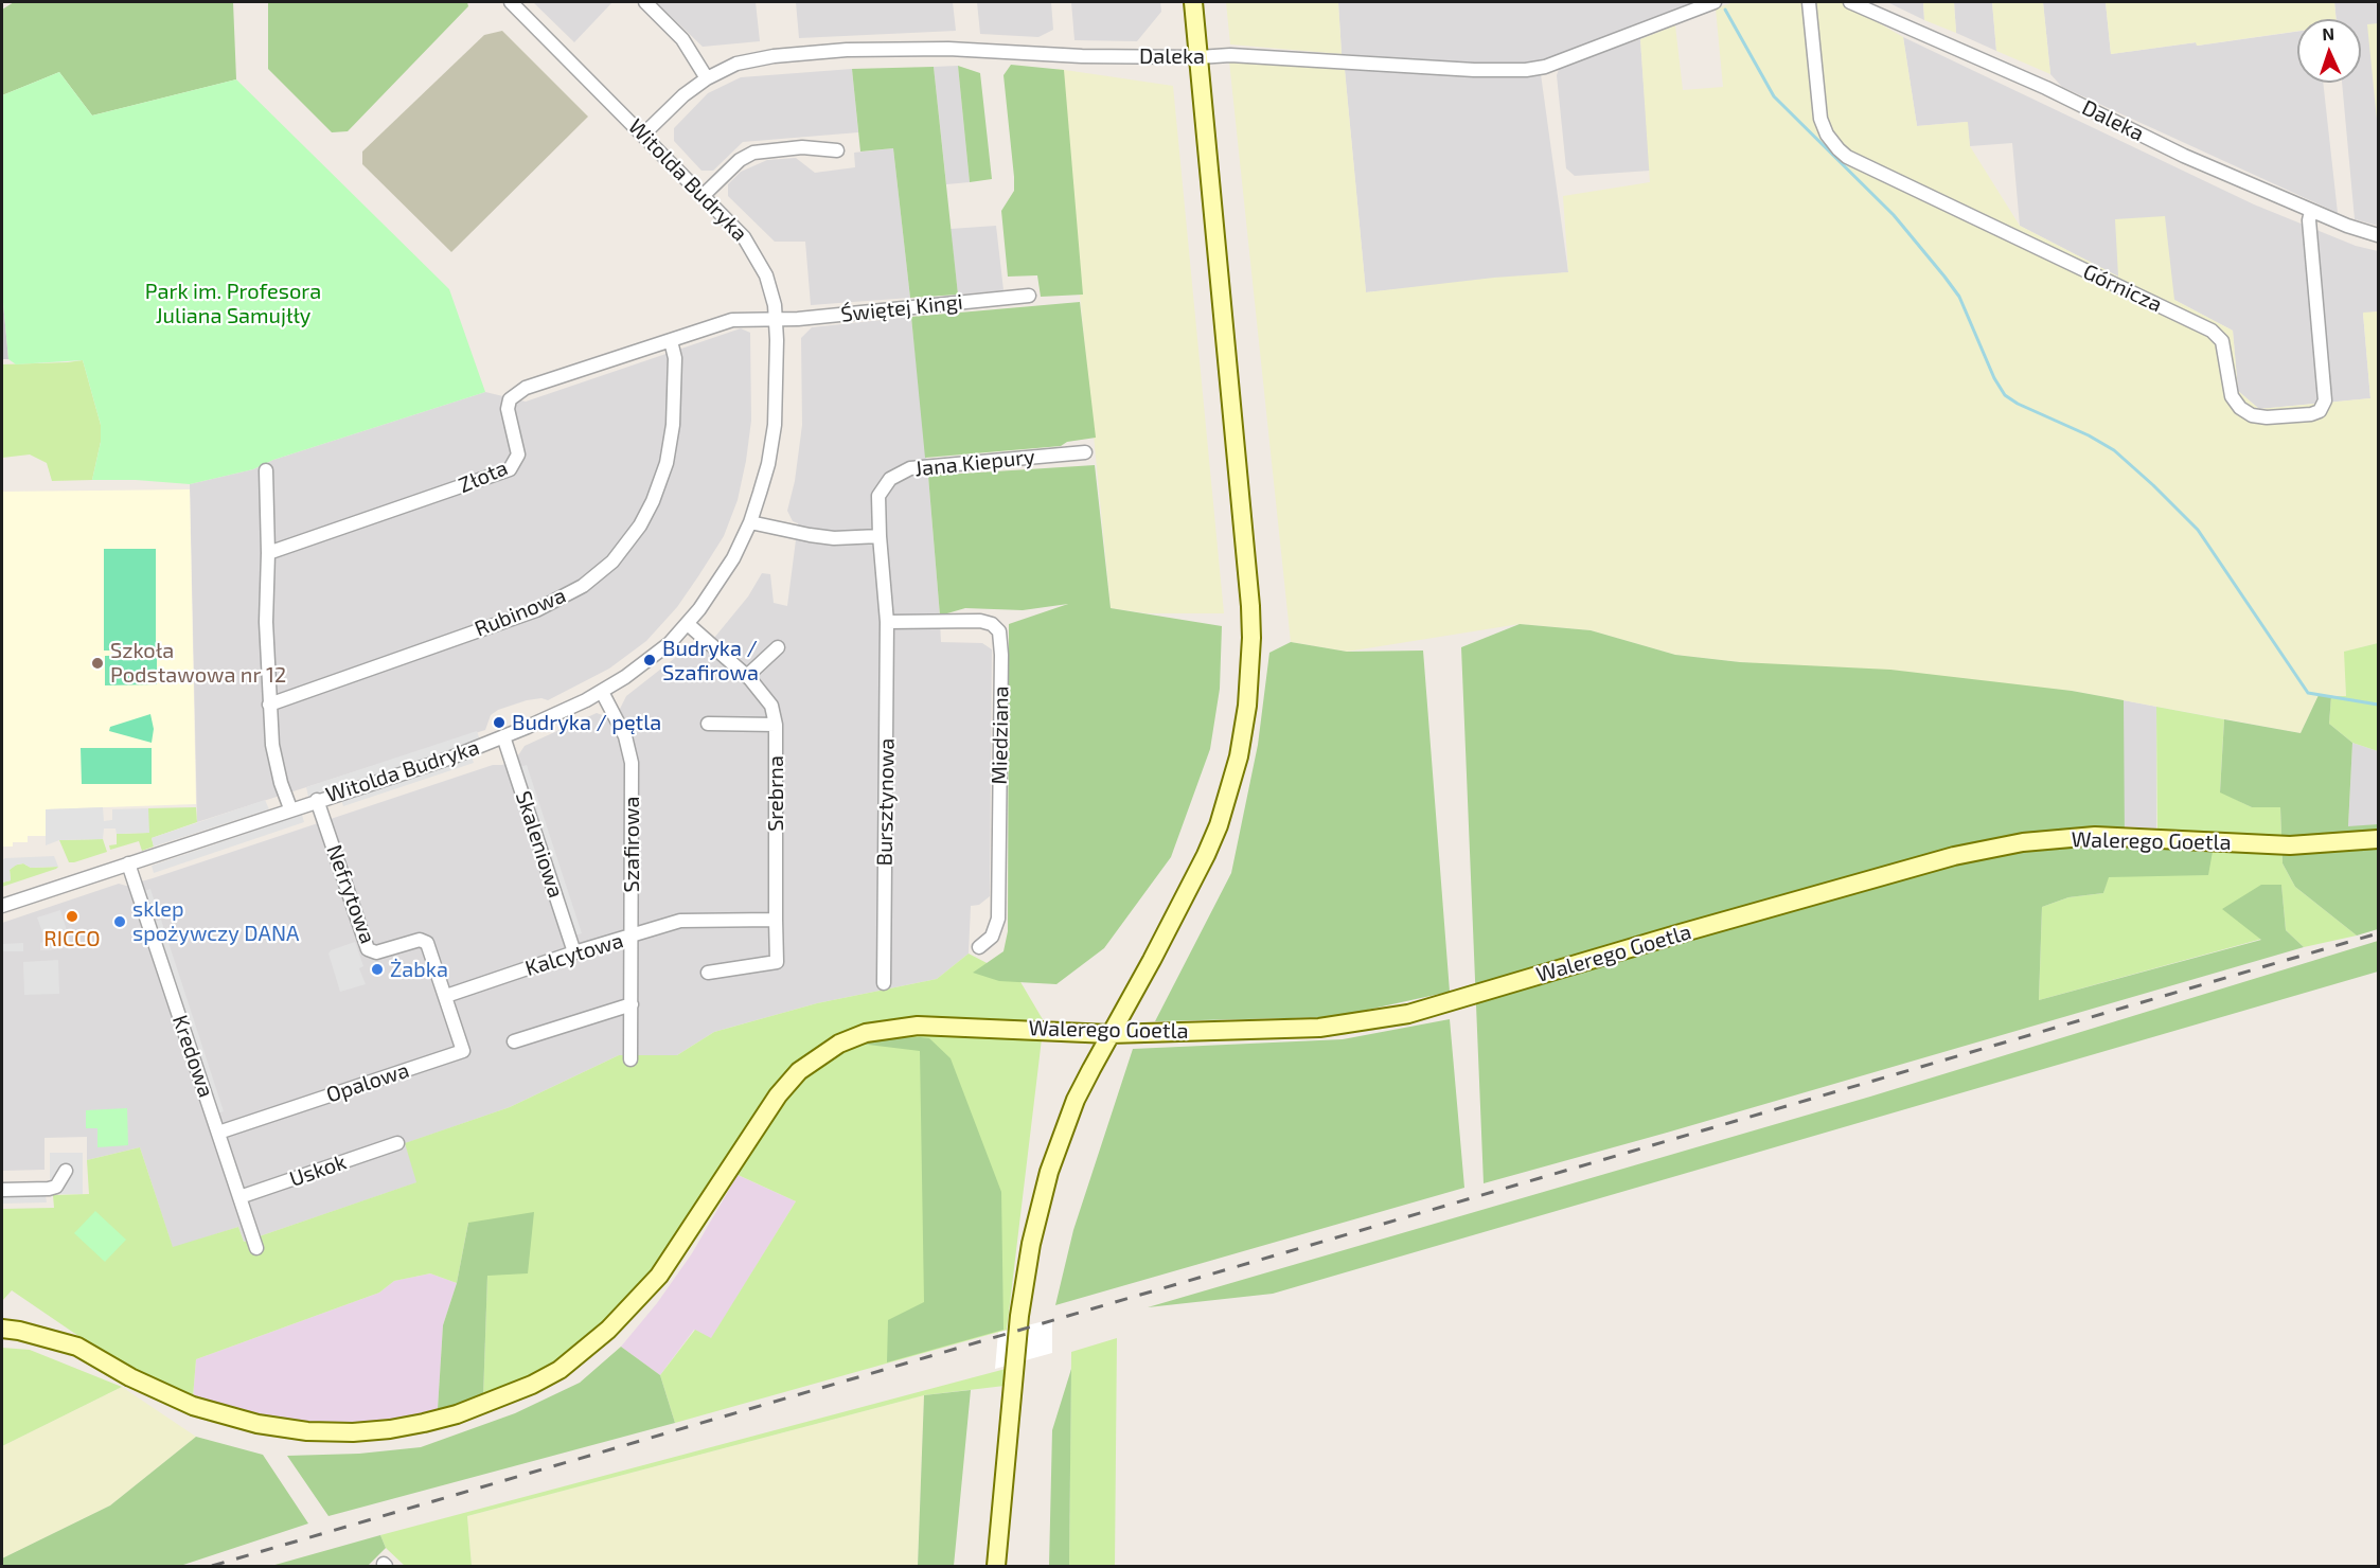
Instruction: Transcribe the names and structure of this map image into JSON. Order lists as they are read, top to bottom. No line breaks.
{"streets":{"street":["Daleka","Witolda Budryka","Górnicza","Świętej Kingi","Jana Kiepury","Złota","Rubinowa","Miedziana","Srebrna","Bursztynowa","Walerego Goetla","Skaleniowa","Szafirowa","Nefrytowa","Kalcytowa","Kredowa","Opalowa","Uskok"]},"crossings":[["Daleka","Witolda Budryka"],["Daleka","Górnicza"],["Witolda Budryka","Świętej Kingi"],["Witolda Budryka","Złota"],["Witolda Budryka","Srebrna"],["Witolda Budryka","Skaleniowa"],["Witolda Budryka","Szafirowa"],["Witolda Budryka","Nefrytowa"],["Witolda Budryka","Kredowa"],["Świętej Kingi","Złota"],["Jana Kiepury","Miedziana"],["Jana Kiepury","Bursztynowa"],["Złota","Rubinowa"],["Miedziana","Bursztynowa"],["Srebrna","Kalcytowa"],["Skaleniowa","Kalcytowa"],["Szafirowa","Kalcytowa"],["Nefrytowa","Kalcytowa"],["Nefrytowa","Opalowa"],["Kalcytowa","Opalowa"],["Kredowa","Opalowa"],["Kredowa","Uskok"]],"parks":["Park im. Profesora Juliana Samujłły"],"places":["Budryka / Szafirowa","Szkoła Podstawowa nr 12","Budryka / pętla","RICCO","sklep spożywczy DANA","Żabka"],"north":"top"}
